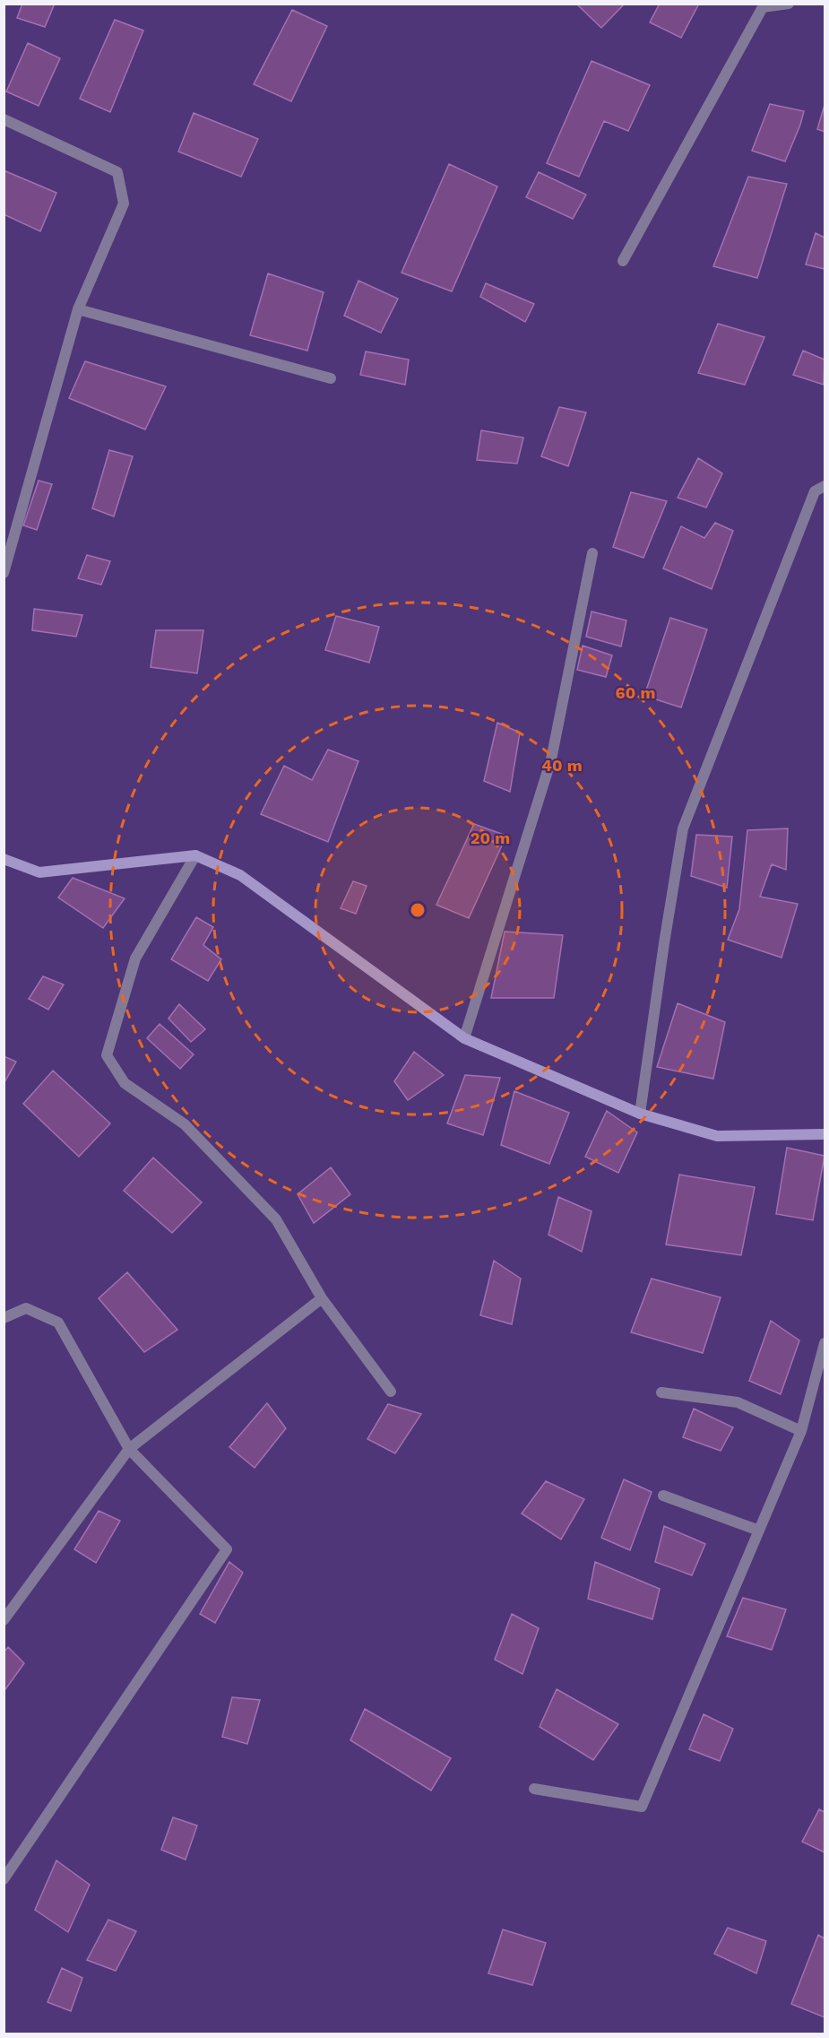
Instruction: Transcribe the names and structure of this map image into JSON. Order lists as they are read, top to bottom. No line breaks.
{"rings":["60 m","40 m","20 m"]}
